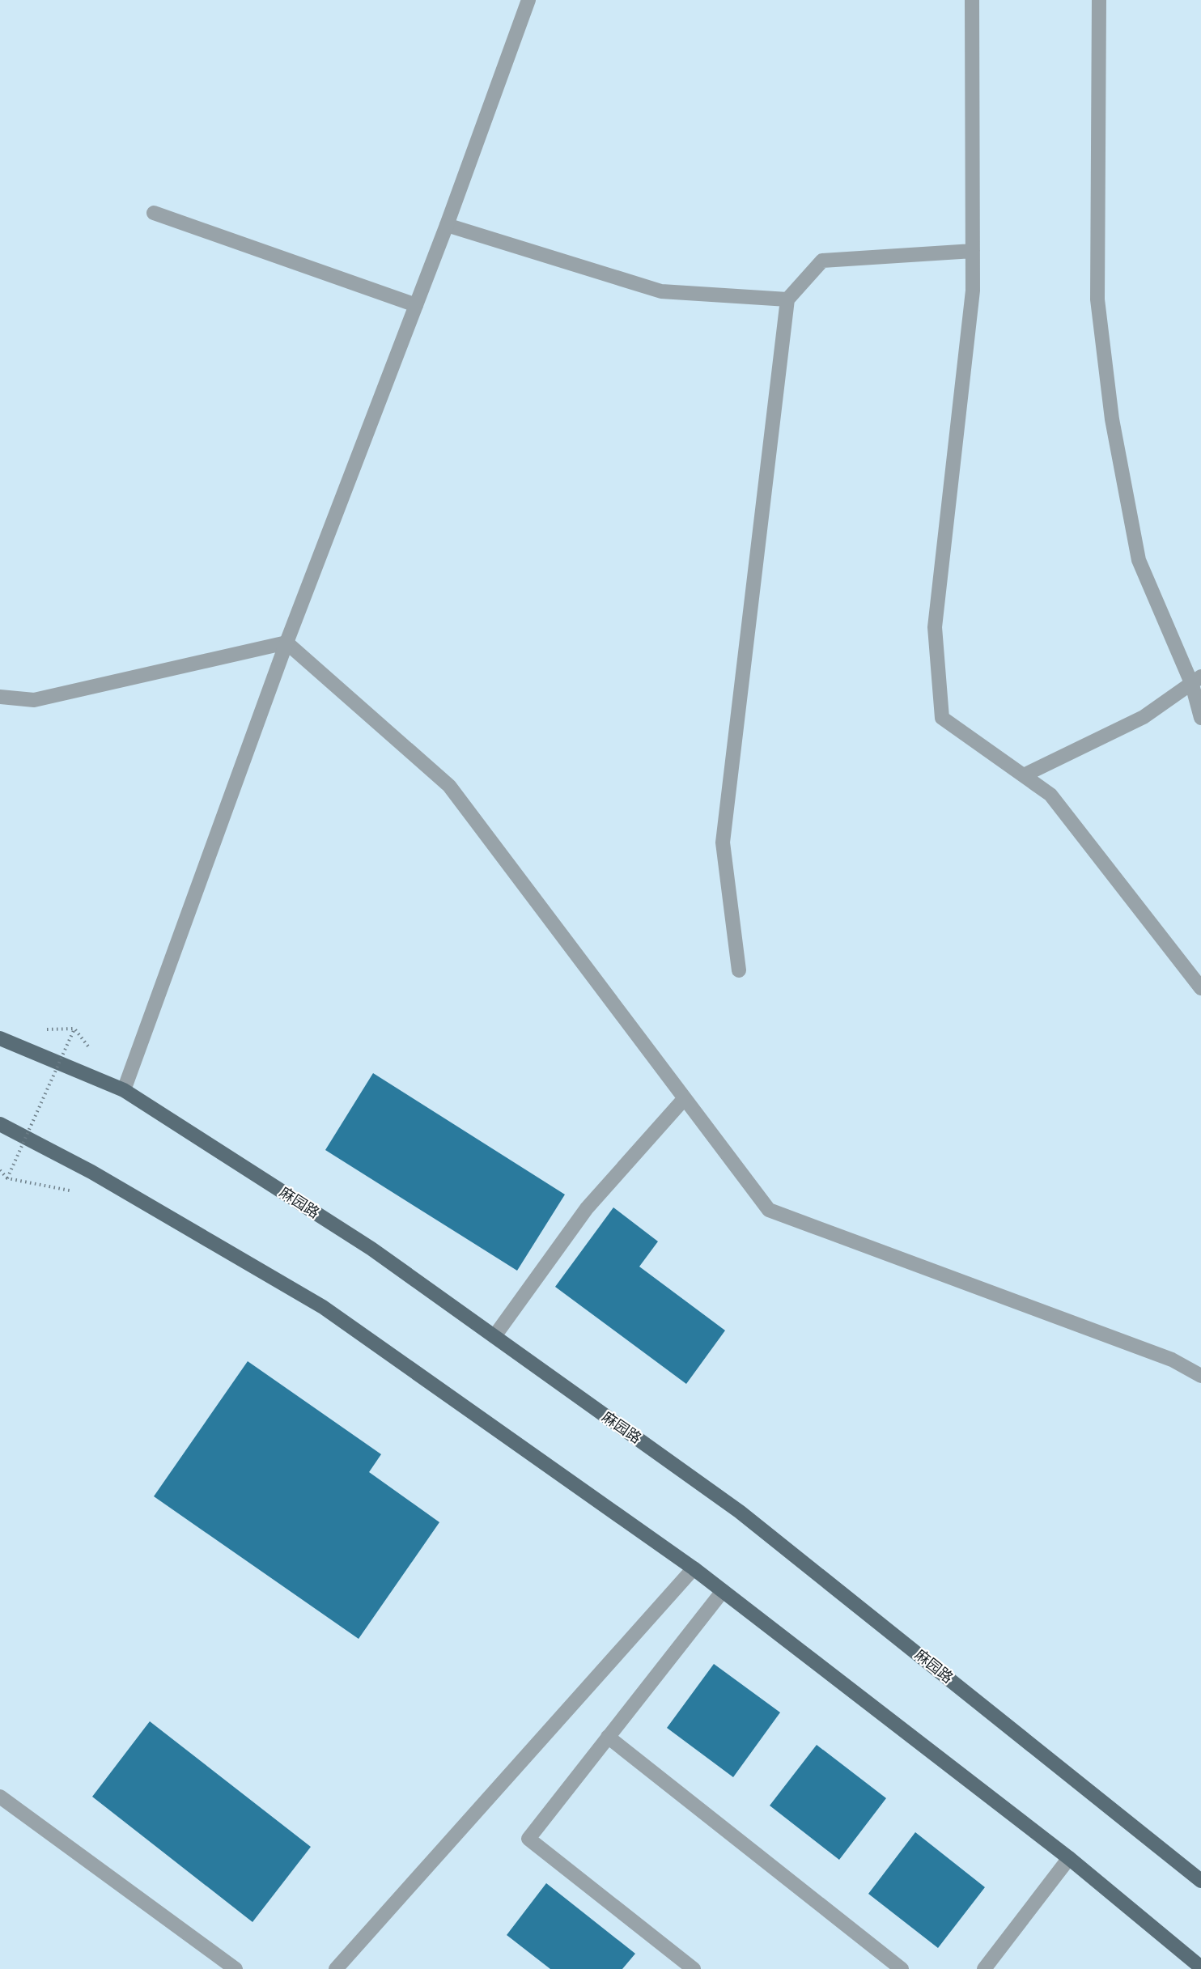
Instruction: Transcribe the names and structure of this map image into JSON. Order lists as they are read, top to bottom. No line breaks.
{"streets":{"main road":["麻园路"]}}
